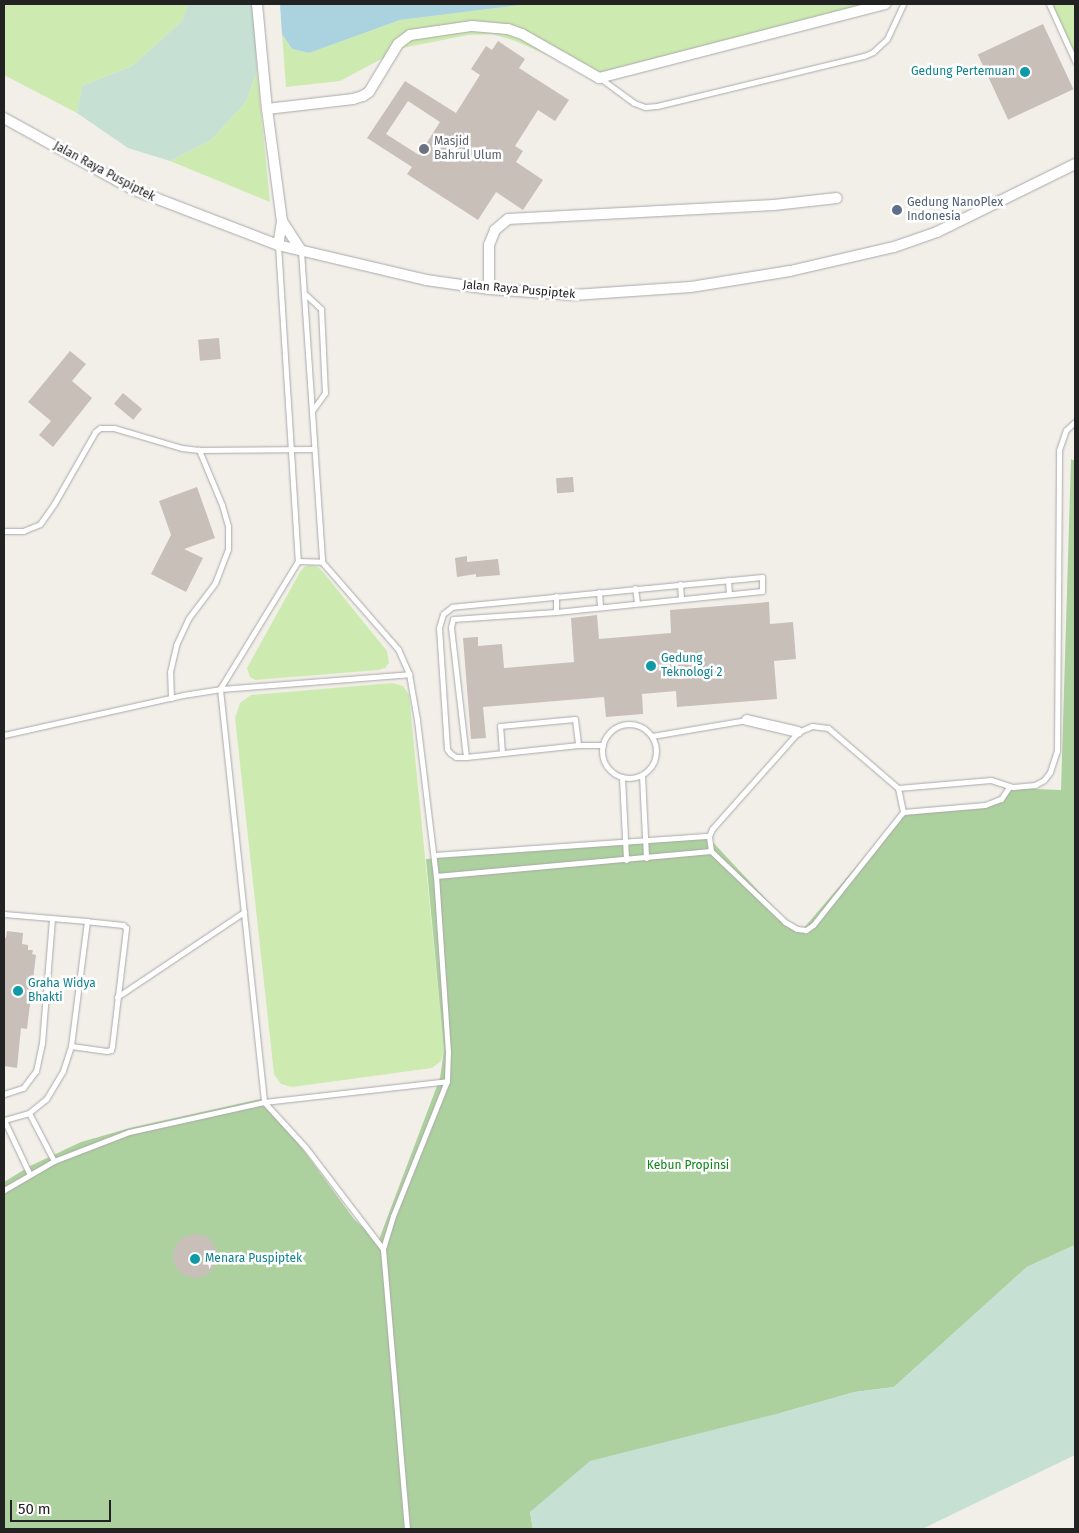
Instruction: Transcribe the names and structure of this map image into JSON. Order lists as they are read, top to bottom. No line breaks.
{"streets":{"street":["Jalan Raya Puspiptek"]},"parks":["Kebun Propinsi"],"places":["Gedung Pertemuan","Masjid Bahrul Ulum","Gedung NanoPlex Indonesia","Gedung Teknologi 2","Graha Widya Bhakti","Menara Puspiptek"],"scale_bar":"50 m"}
